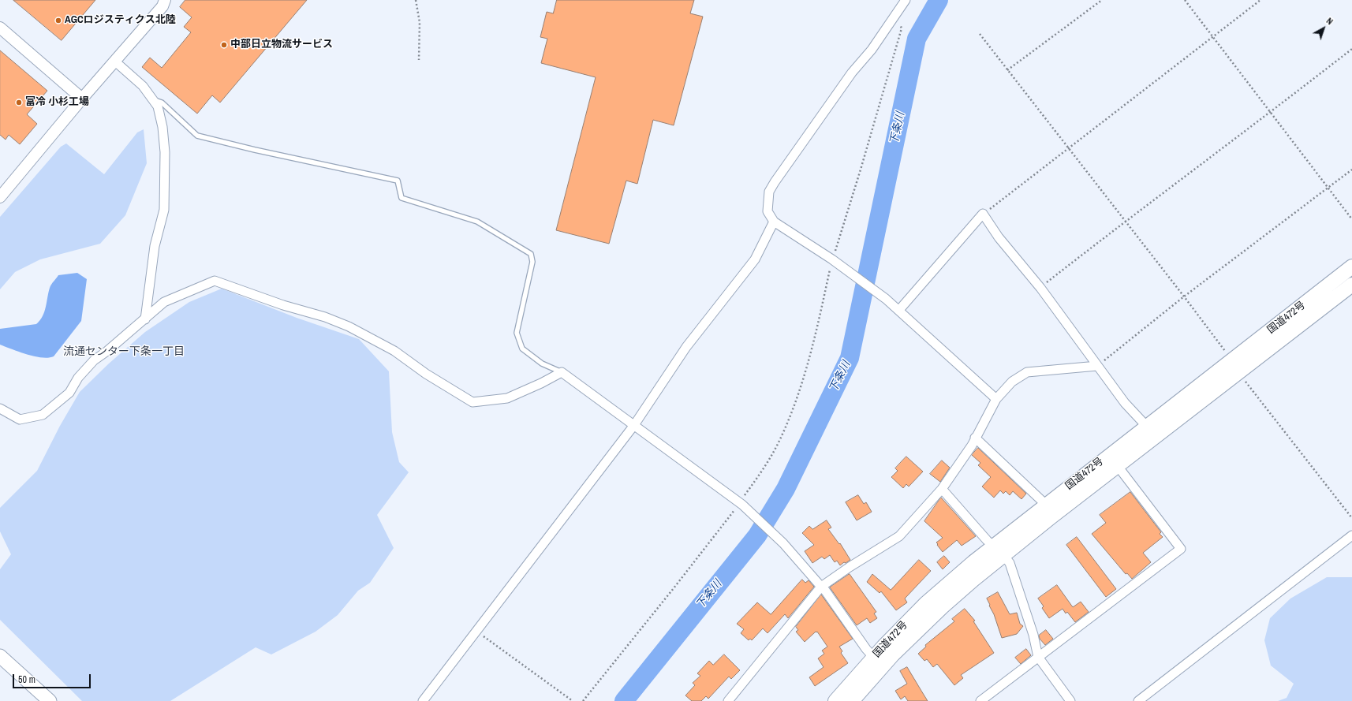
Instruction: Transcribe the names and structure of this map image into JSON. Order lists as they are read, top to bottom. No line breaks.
{"streets":{"highway":["国道472号"]},"districts":["流通センター下条一丁目"],"water":["下条川"],"places":["AGCロジスティクス北陸","中部日立物流サービス","富冷 小杉工場"],"scale_bar":"50 m","north":"top right"}
